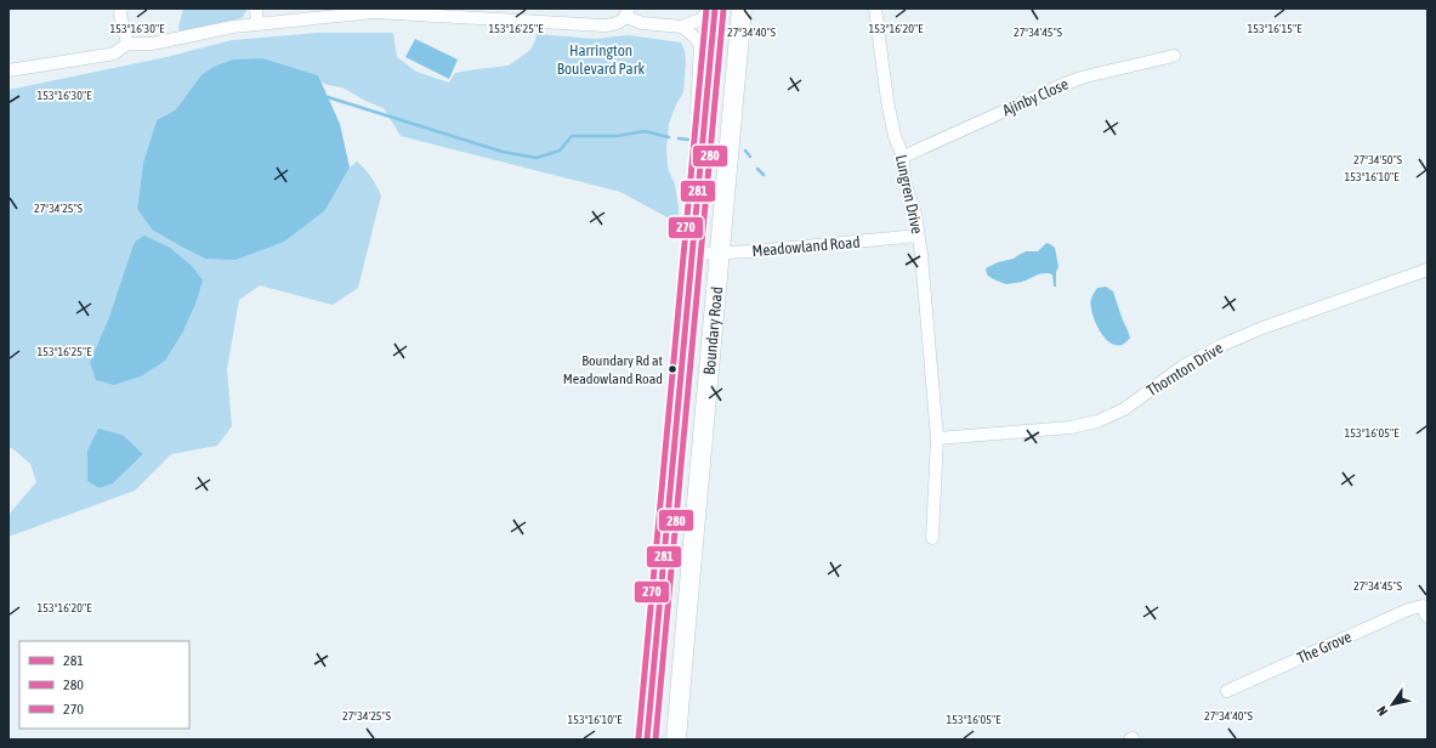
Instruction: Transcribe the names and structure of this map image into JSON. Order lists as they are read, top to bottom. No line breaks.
{"streets":{"highway":["Boundary Road"],"street":["Ajinby Close","Lungren Drive","Meadowland Road","Thornton Drive","The Grove"]},"crossings":[["Ajinby Close","Lungren Drive"],["Lungren Drive","Meadowland Road"],["Lungren Drive","Thornton Drive"],["Meadowland Road","Boundary Road"]],"parks":["Harrington Boulevard Park"],"places":["Boundary Rd at Meadowland Road"],"lines":["transit line 281","transit line 270","transit line 280"],"legend":["281","280","270"],"north":"bottom left","coordinates":["153°16'30\"E","153°16'25\"E","153°16'20\"E","153°16'15\"E","27°34'40\"S","27°34'45\"S","27°34'50\"S","153°16'10\"E","27°34'25\"S","153°16'05\"E"]}
